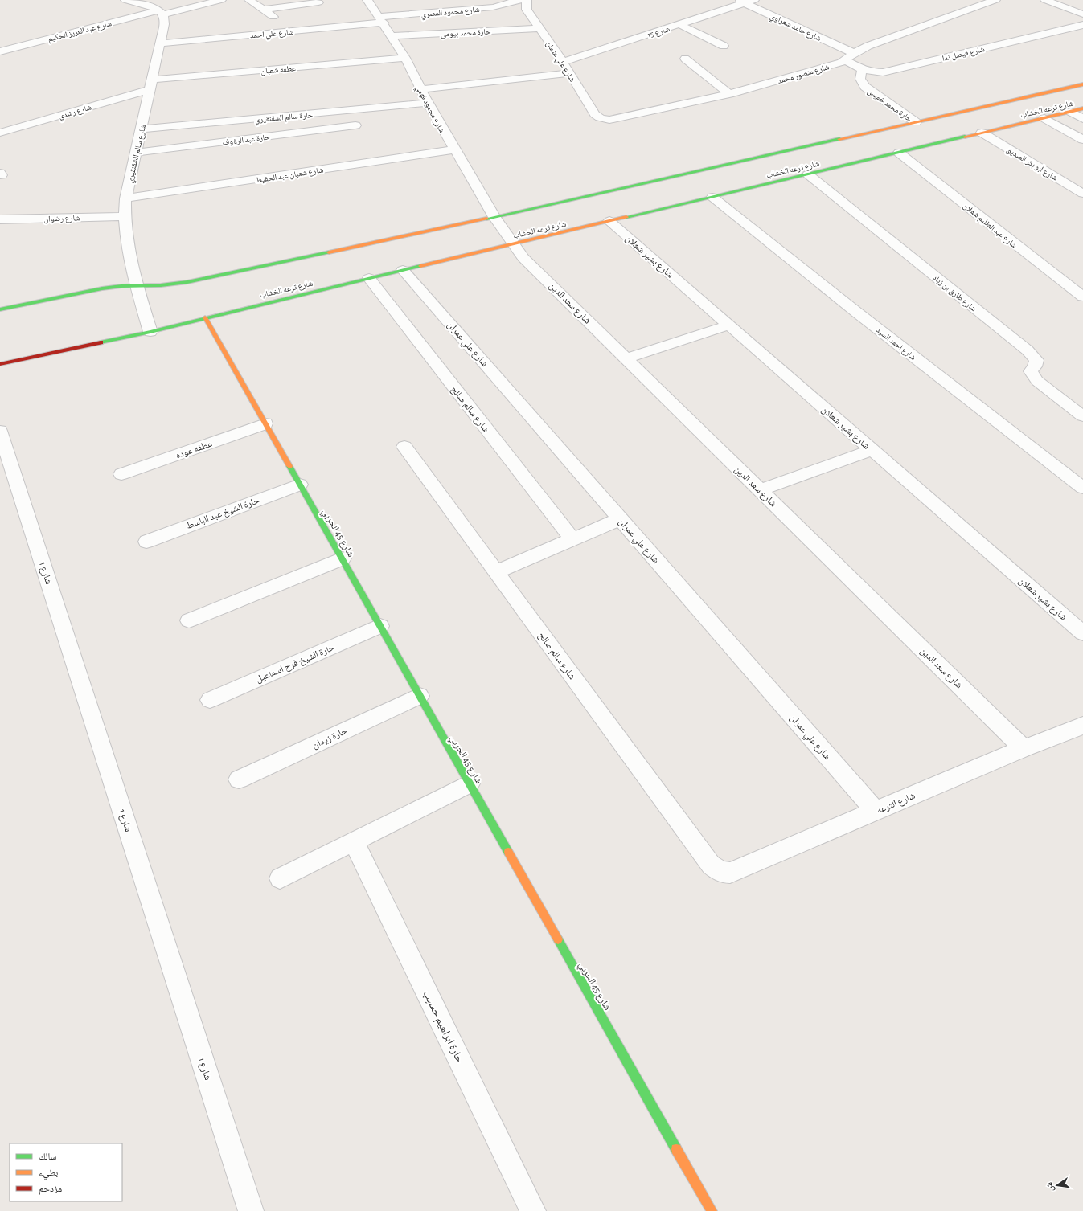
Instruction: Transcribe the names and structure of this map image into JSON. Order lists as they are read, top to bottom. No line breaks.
{"streets":{"street":["شارع محمود المصري","شارع حامد شعراوي","شارع عبد العزيز الحكيم","شارع 15","حارة محمد بيومى","شارع علي احمد","شارع فيصل ندا","شارع علي عثمان","عطفه شعبان","شارع منصور محمد","حارة محمد خميس","شارع محمود فهمي","شارع ترعه الخشاب","شارع رشدي","حارة سالم الشقنقيري","حارة عبد الرؤوف","شارع سالم الشقنقيري","شارع أبو بكر الصديق","شارع شعبان عبد الحفيظ","شارع رضوان","شارع عبد العظيم شعلان","شارع بشير شعلان","شارع طارق بن زياد","شارع سعد الدين","شارع احمد السيد","شارع علي عمران","شارع سالم صالح","عطفه عوده","حارة الشيخ عبد الباسط","شارع 45 الحربي","شارع 1","حارة الشيخ فرج اسماعيل","حارة زيدان","شارع الترعه","حارة ابراهيم حسيب"]},"crossings":[["شارع محمود المصري","شارع علي احمد"],["شارع محمود المصري","شارع محمود فهمي"],["شارع حامد شعراوي","شارع 15"],["شارع حامد شعراوي","شارع منصور محمد"],["شارع عبد العزيز الحكيم","شارع سالم الشقنقيري"],["شارع 15","شارع علي عثمان"],["حارة محمد بيومى","شارع علي عثمان"],["حارة محمد بيومى","شارع محمود فهمي"],["شارع علي احمد","شارع محمود فهمي"],["شارع علي احمد","شارع سالم الشقنقيري"],["شارع فيصل ندا","شارع منصور محمد"],["شارع فيصل ندا","حارة محمد خميس"],["شارع علي عثمان","شارع منصور محمد"],["عطفه شعبان","شارع محمود فهمي"],["عطفه شعبان","شارع رشدي"],["عطفه شعبان","شارع سالم الشقنقيري"],["حارة محمد خميس","شارع ترعه الخشاب"],["شارع محمود فهمي","شارع ترعه الخشاب"],["شارع محمود فهمي","حارة سالم الشقنقيري"],["شارع محمود فهمي","شارع شعبان عبد الحفيظ"],["شارع محمود فهمي","شارع سعد الدين"],["شارع ترعه الخشاب","شارع سالم الشقنقيري"],["شارع ترعه الخشاب","شارع أبو بكر الصديق"],["شارع ترعه الخشاب","شارع عبد العظيم شعلان"],["شارع ترعه الخشاب","شارع بشير شعلان"],["شارع ترعه الخشاب","شارع طارق بن زياد"],["شارع ترعه الخشاب","شارع سعد الدين"],["شارع ترعه الخشاب","شارع احمد السيد"],["شارع ترعه الخشاب","شارع علي عمران"],["شارع ترعه الخشاب","شارع سالم صالح"],["شارع ترعه الخشاب","شارع 45 الحربي"],["شارع رشدي","شارع سالم الشقنقيري"],["حارة سالم الشقنقيري","شارع سالم الشقنقيري"],["حارة عبد الرؤوف","شارع سالم الشقنقيري"],["شارع سالم الشقنقيري","شارع شعبان عبد الحفيظ"],["شارع سالم الشقنقيري","شارع رضوان"],["شارع سعد الدين","شارع الترعه"],["شارع علي عمران","شارع الترعه"],["شارع سالم صالح","شارع الترعه"],["عطفه عوده","شارع 45 الحربي"],["حارة الشيخ عبد الباسط","شارع 45 الحربي"],["شارع 45 الحربي","حارة الشيخ فرج اسماعيل"],["شارع 45 الحربي","حارة زيدان"]],"legend":["سالك","بطيء","مزدحم"],"north":"left"}
